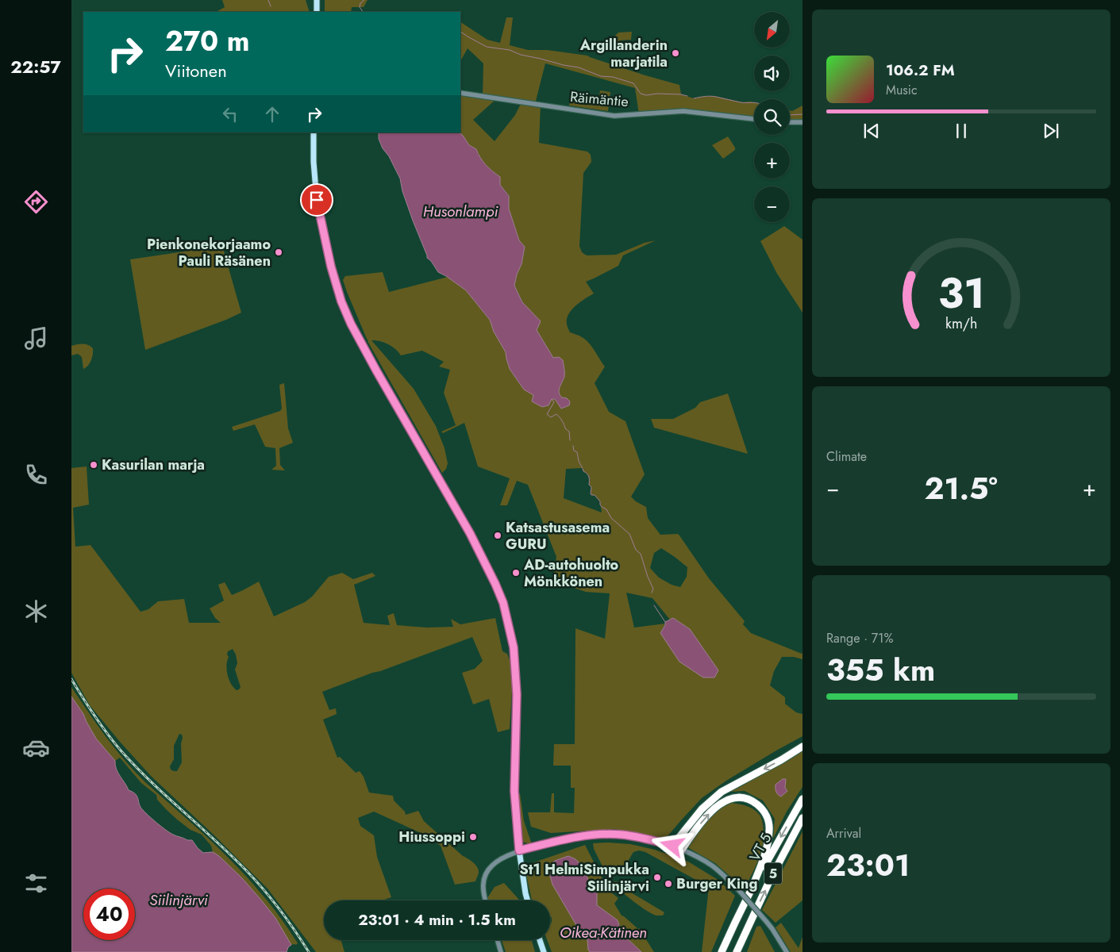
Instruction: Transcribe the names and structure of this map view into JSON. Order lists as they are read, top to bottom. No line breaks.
{"streets":{"highway":["VT 5","5"],"street":["Räimäntie"]},"water":["Husonlampi","Siilinjärvi","Oikea-Kätinen"],"places":["Argillanderin marjatila","Pienkonekorjaamo Pauli Räsänen","Kasurilan marja","Katsastusasema GURU","AD-autohuolto Mönkkönen","Hiussoppi","St1 HelmiSimpukka Siilinjärvi","Burger King"],"north":"bottom left","page":{"tabs":"22:57","map_buttons":["+","−"],"turn":["270 m","Viitonen"],"song":["106.2 FM","Music"],"tile":["Climate",["Range · 71%","355 km"],["Arrival","23:01"]],"heat":["−","21.5°","+"],"limit":"40","trip":"23:01 · 4 min · 1.5 km","gauge":["31","km/h"]}}
